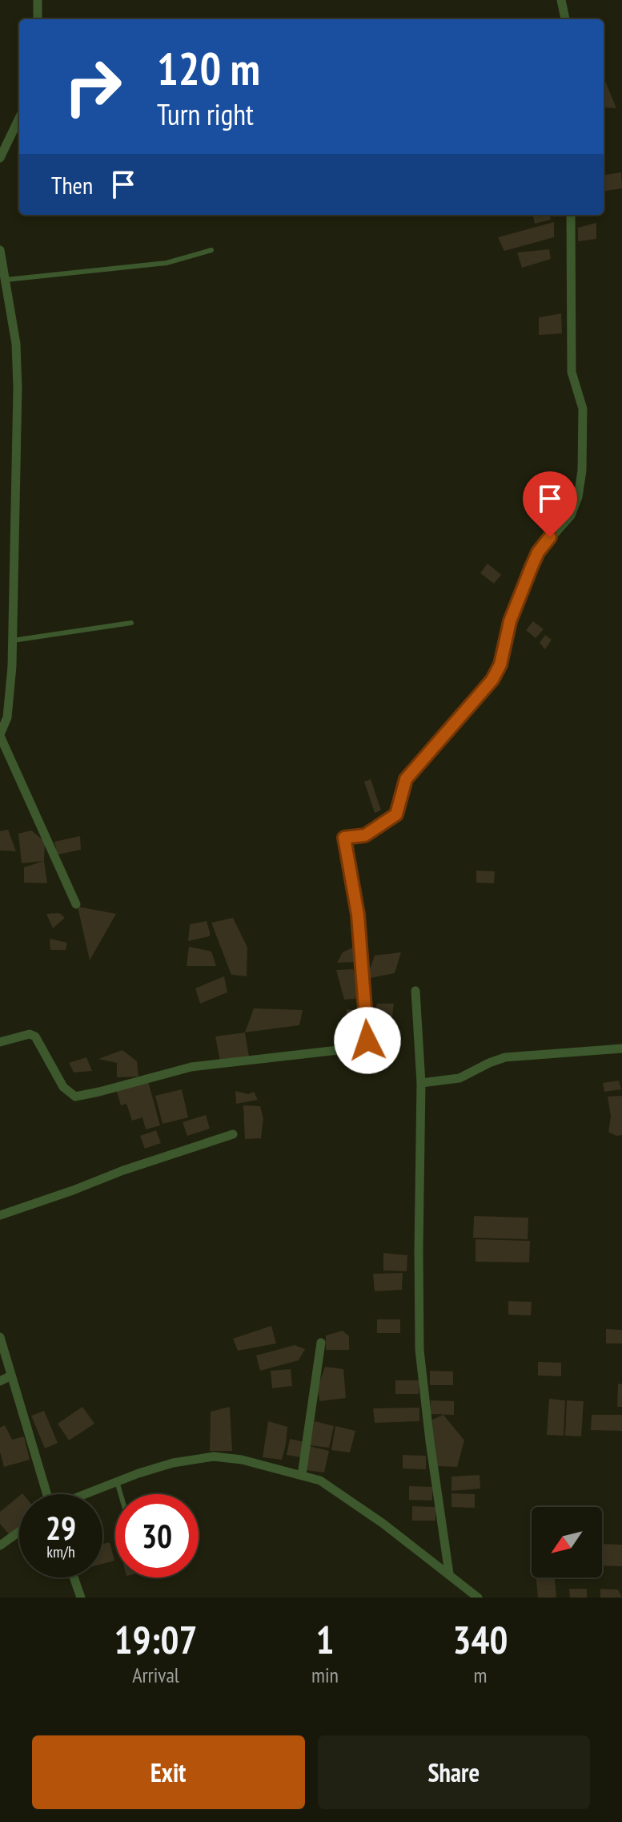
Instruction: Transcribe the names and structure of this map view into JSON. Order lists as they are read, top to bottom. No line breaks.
{"north":"bottom left","page":{"turn":["120 m","Turn right"],"then":"Then","speed":"29 km/h","limit":"30","eta":["19:07","Arrival","1","min","340","m"],"buttons":["Exit","Share"]}}
